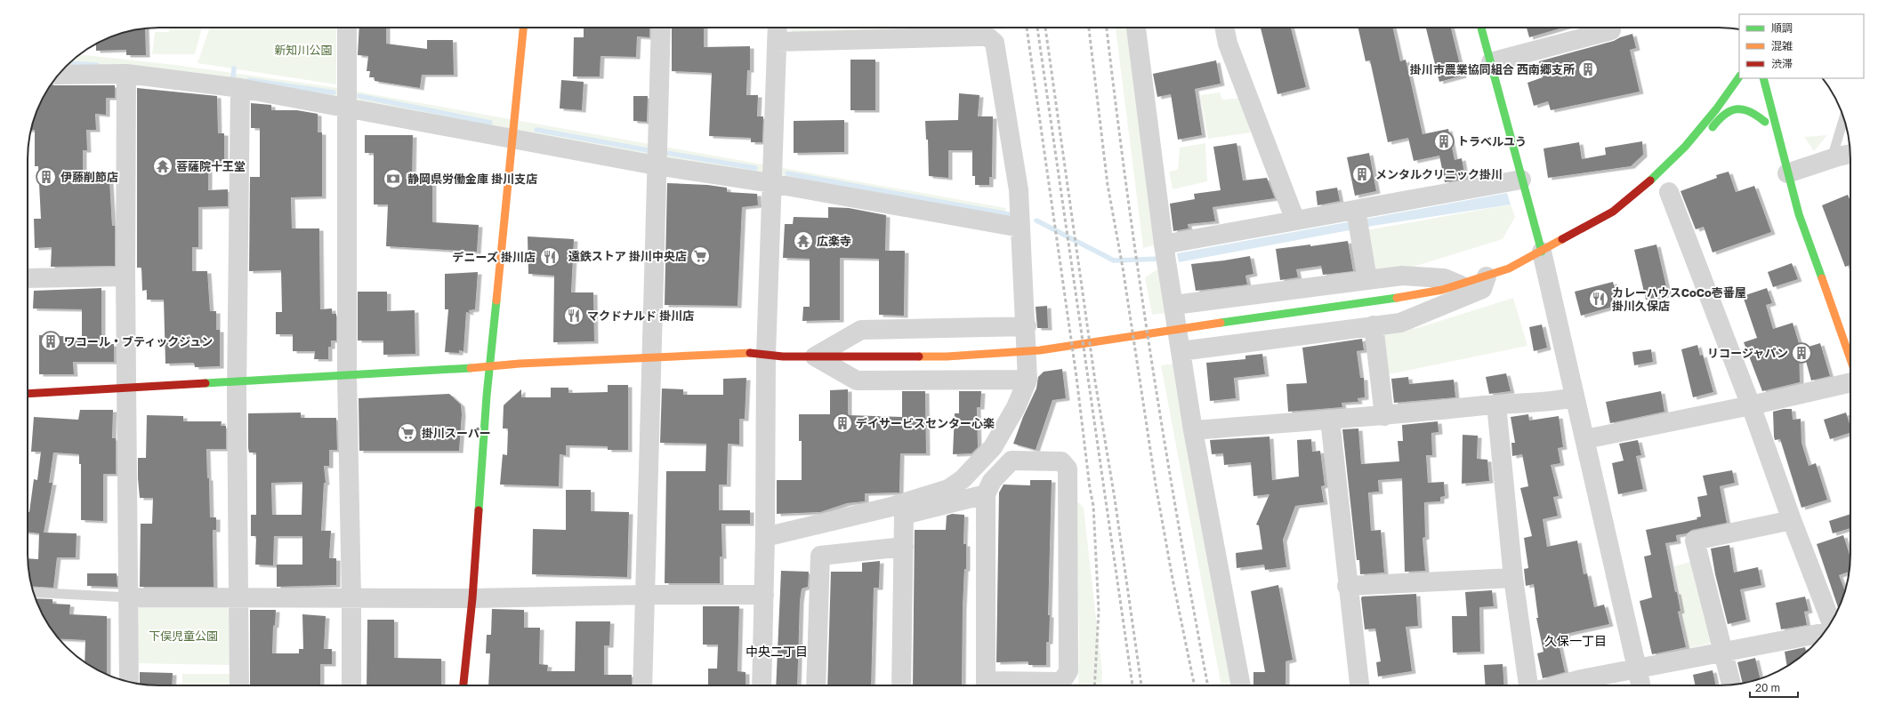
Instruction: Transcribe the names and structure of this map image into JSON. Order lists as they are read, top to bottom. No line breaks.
{"districts":["久保一丁目","中央二丁目"],"parks":["新知川公園","下俣児童公園"],"places":{"building":["掛川市農業協同組合 西南郷支所","トラベルユう","メンタルクリニック掛川","伊藤削節店","ワコール・ブティックジュン","リコージャパン","デイサービスセンター心楽"],"temple":["菩薩院十王堂","広楽寺"],"bank":["静岡県労働金庫 掛川支店"],"supermarket":["遠鉄ストア 掛川中央店","掛川スーパー"],"restaurant":["デニーズ 掛川店","カレーハウスCoCo壱番屋 掛川久保店","マクドナルド 掛川店"]},"legend":["順調","混雑","渋滞"],"scale_bar":"20 m"}
